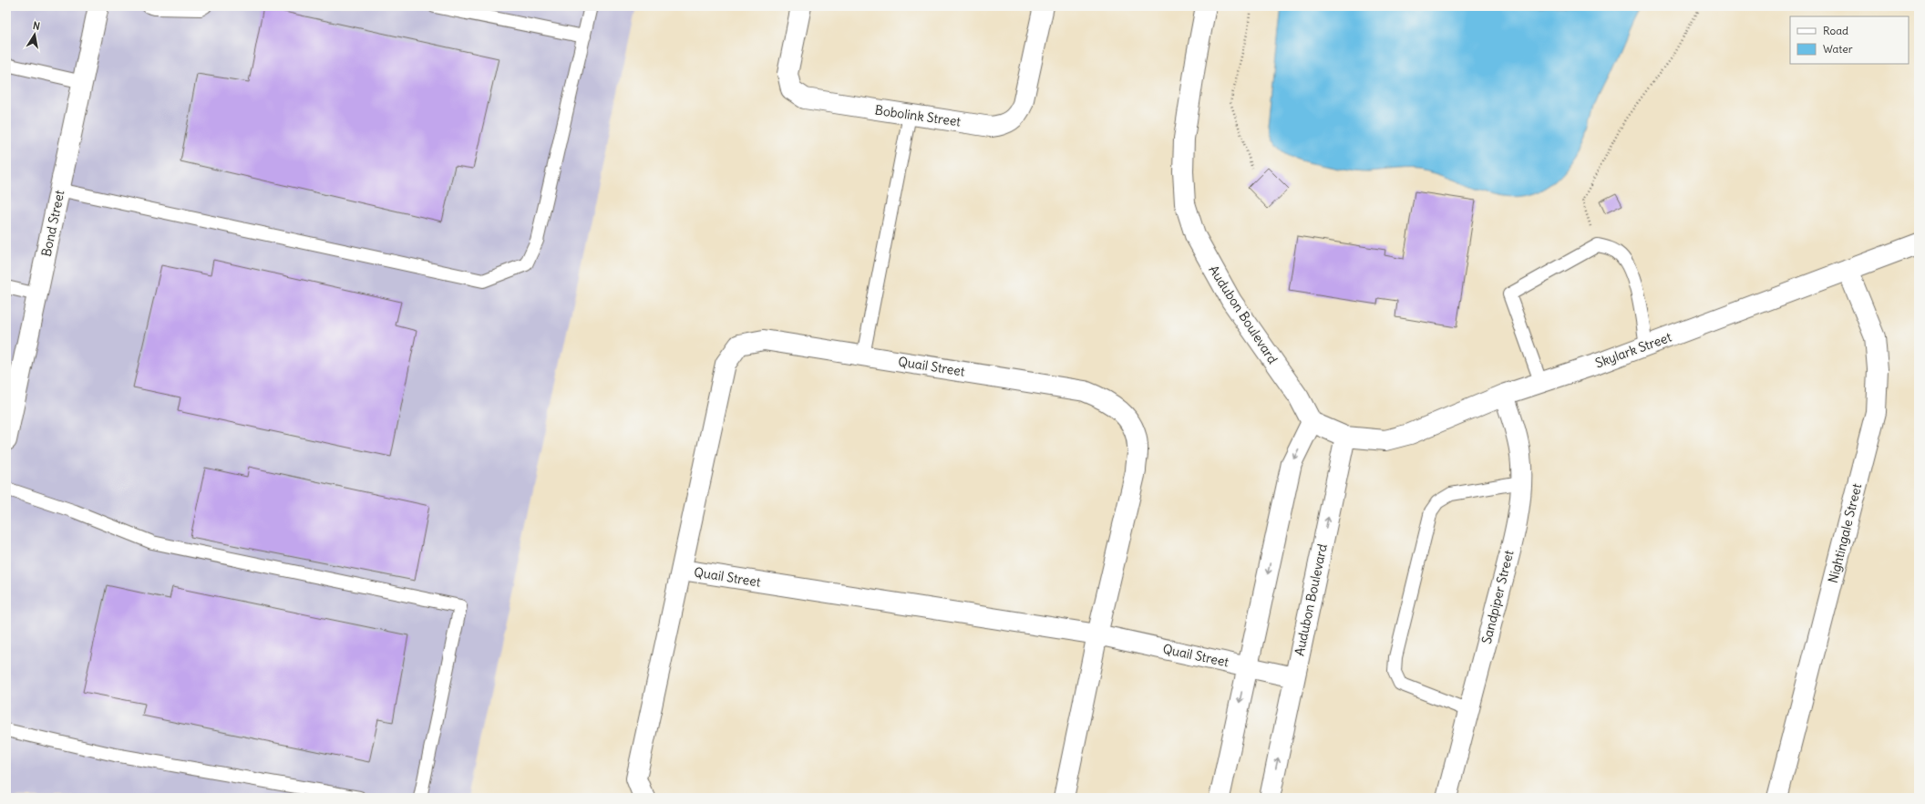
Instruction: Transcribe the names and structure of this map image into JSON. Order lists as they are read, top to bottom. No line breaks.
{"streets":{"street":["Bobolink Street","Bond Street","Audubon Boulevard","Skylark Street","Quail Street","Nightingale Street","Sandpiper Street"]},"crossings":[["Audubon Boulevard","Skylark Street"],["Audubon Boulevard","Quail Street"],["Skylark Street","Nightingale Street"],["Skylark Street","Sandpiper Street"]],"legend":["Road","Water"],"north":"top"}
